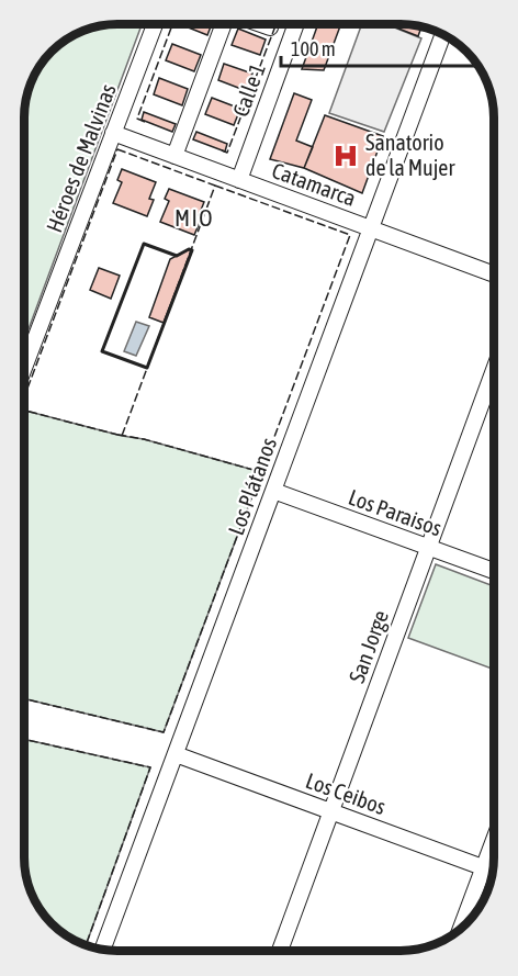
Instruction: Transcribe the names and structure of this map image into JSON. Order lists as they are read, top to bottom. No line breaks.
{"streets":{"street":["Calle 1","Héroes de Malvinas","Catamarca","Los Plátanos","Los Paraisos","San Jorge","Los Ceibos"]},"crossings":[["Calle 1","Catamarca"],["Héroes de Malvinas","Catamarca"],["Catamarca","Los Plátanos"],["Los Plátanos","Los Paraisos"],["Los Plátanos","Los Ceibos"],["Los Paraisos","San Jorge"],["San Jorge","Los Ceibos"]],"districts":["MIO"],"places":{"hospital":["Sanatorio de la Mujer"]},"scale_bar":"100 m"}
